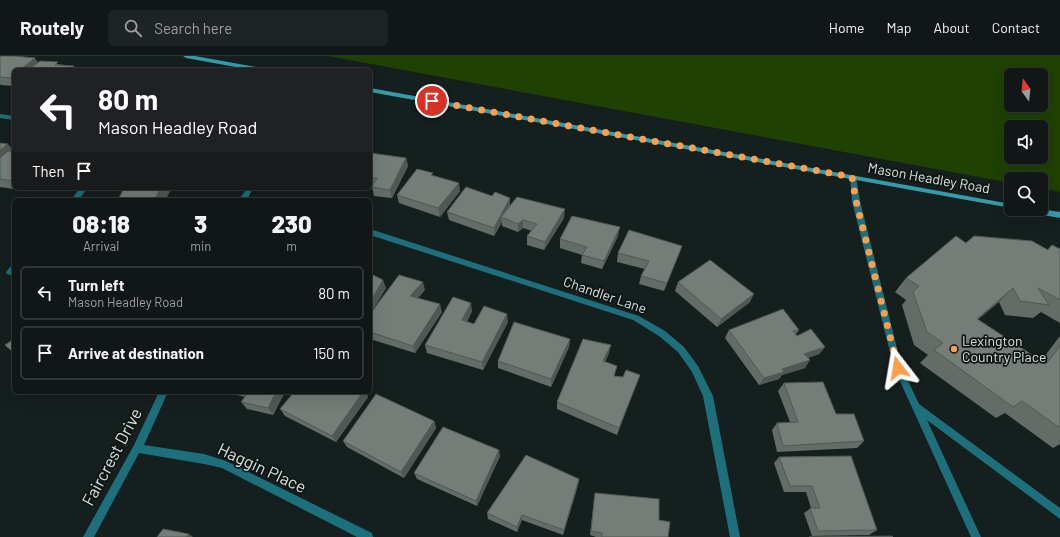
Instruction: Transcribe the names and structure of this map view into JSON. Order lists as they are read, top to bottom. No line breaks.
{"streets":{"main road":["Mason Headley Road"],"street":["Chandler Lane","Faircrest Drive","Haggin Place"]},"crossings":[["Faircrest Drive","Haggin Place"]],"places":["Lexington Country Place"],"north":"top","page":{"header":"Routely","search":"Search here","nav":["Home","Map","About","Contact"],"turn":["80 m","Mason Headley Road"],"then":"Then","eta":["08:18","Arrival","3","min","230","m"],"list":[{"name":"Turn left","note":"Mason Headley Road","value":"80 m"},{"name":"Arrive at destination","value":"150 m"}]}}
